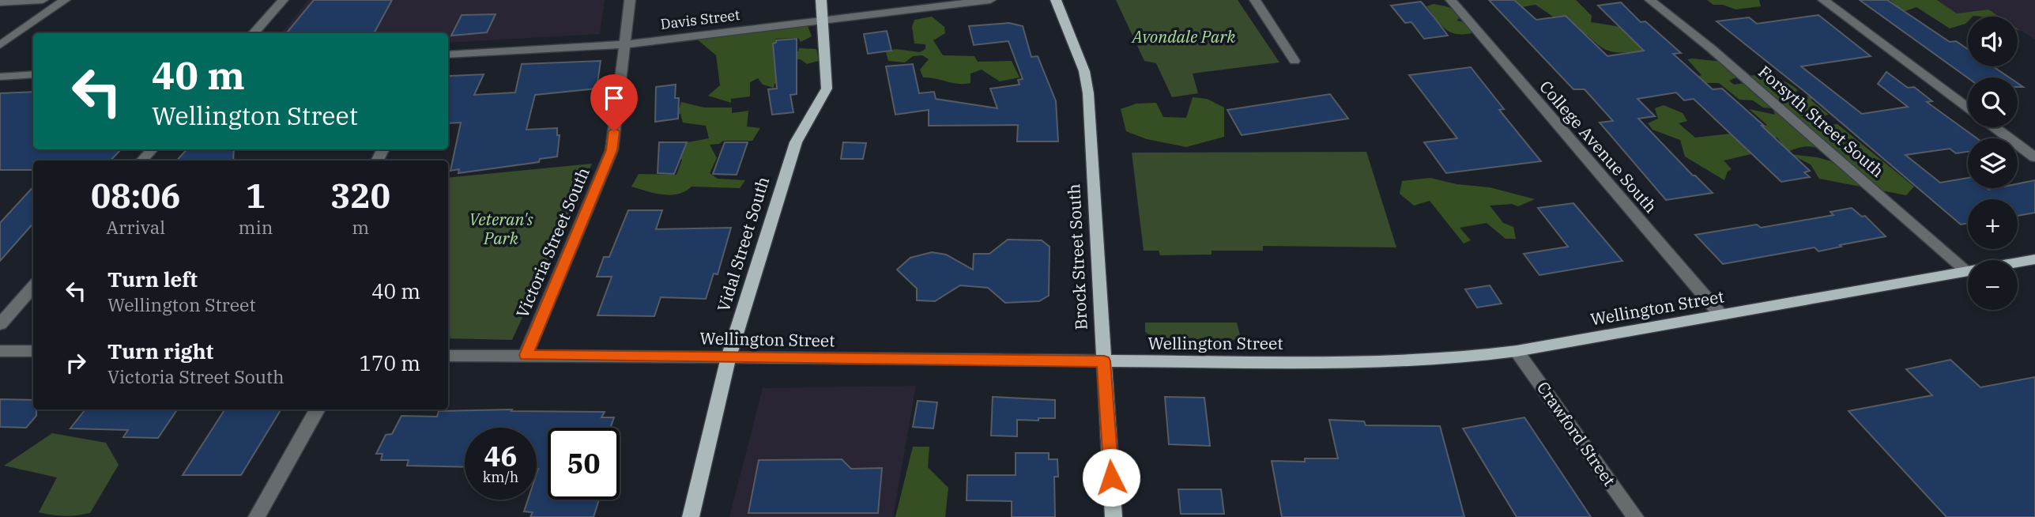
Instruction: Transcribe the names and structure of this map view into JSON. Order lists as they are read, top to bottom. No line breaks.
{"streets":{"main road":["Vidal Street South","Brock Street South","Wellington Street"],"street":["Davis Street","Forsyth Street South","College Avenue South","Victoria Street South","Crawford Street"]},"crossings":[["Davis Street","Victoria Street South"],["Davis Street","Vidal Street South"],["College Avenue South","Wellington Street"],["Victoria Street South","Wellington Street"],["Vidal Street South","Wellington Street"],["Brock Street South","Wellington Street"],["Wellington Street","Crawford Street"]],"parks":["Avondale Park","Veteran's Park"],"page":{"map_buttons":["+","−"],"turn":["40 m","Wellington Street"],"eta":["08:06","Arrival","1","min","320","m"],"list":[{"name":"Turn left","note":"Wellington Street","value":"40 m"},{"name":"Turn right","note":"Victoria Street South","value":"170 m"}],"speed":"46 km/h","limit":"50"}}
